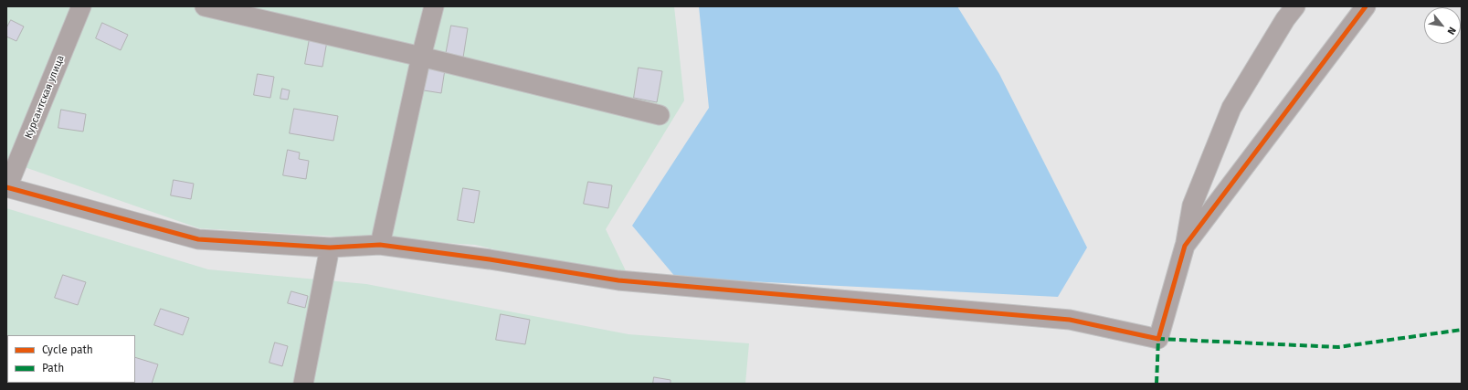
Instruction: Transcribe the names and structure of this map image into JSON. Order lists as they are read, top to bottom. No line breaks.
{"streets":{"street":["Курсантская улица"]},"legend":["Cycle path","Path"],"north":"bottom right"}
